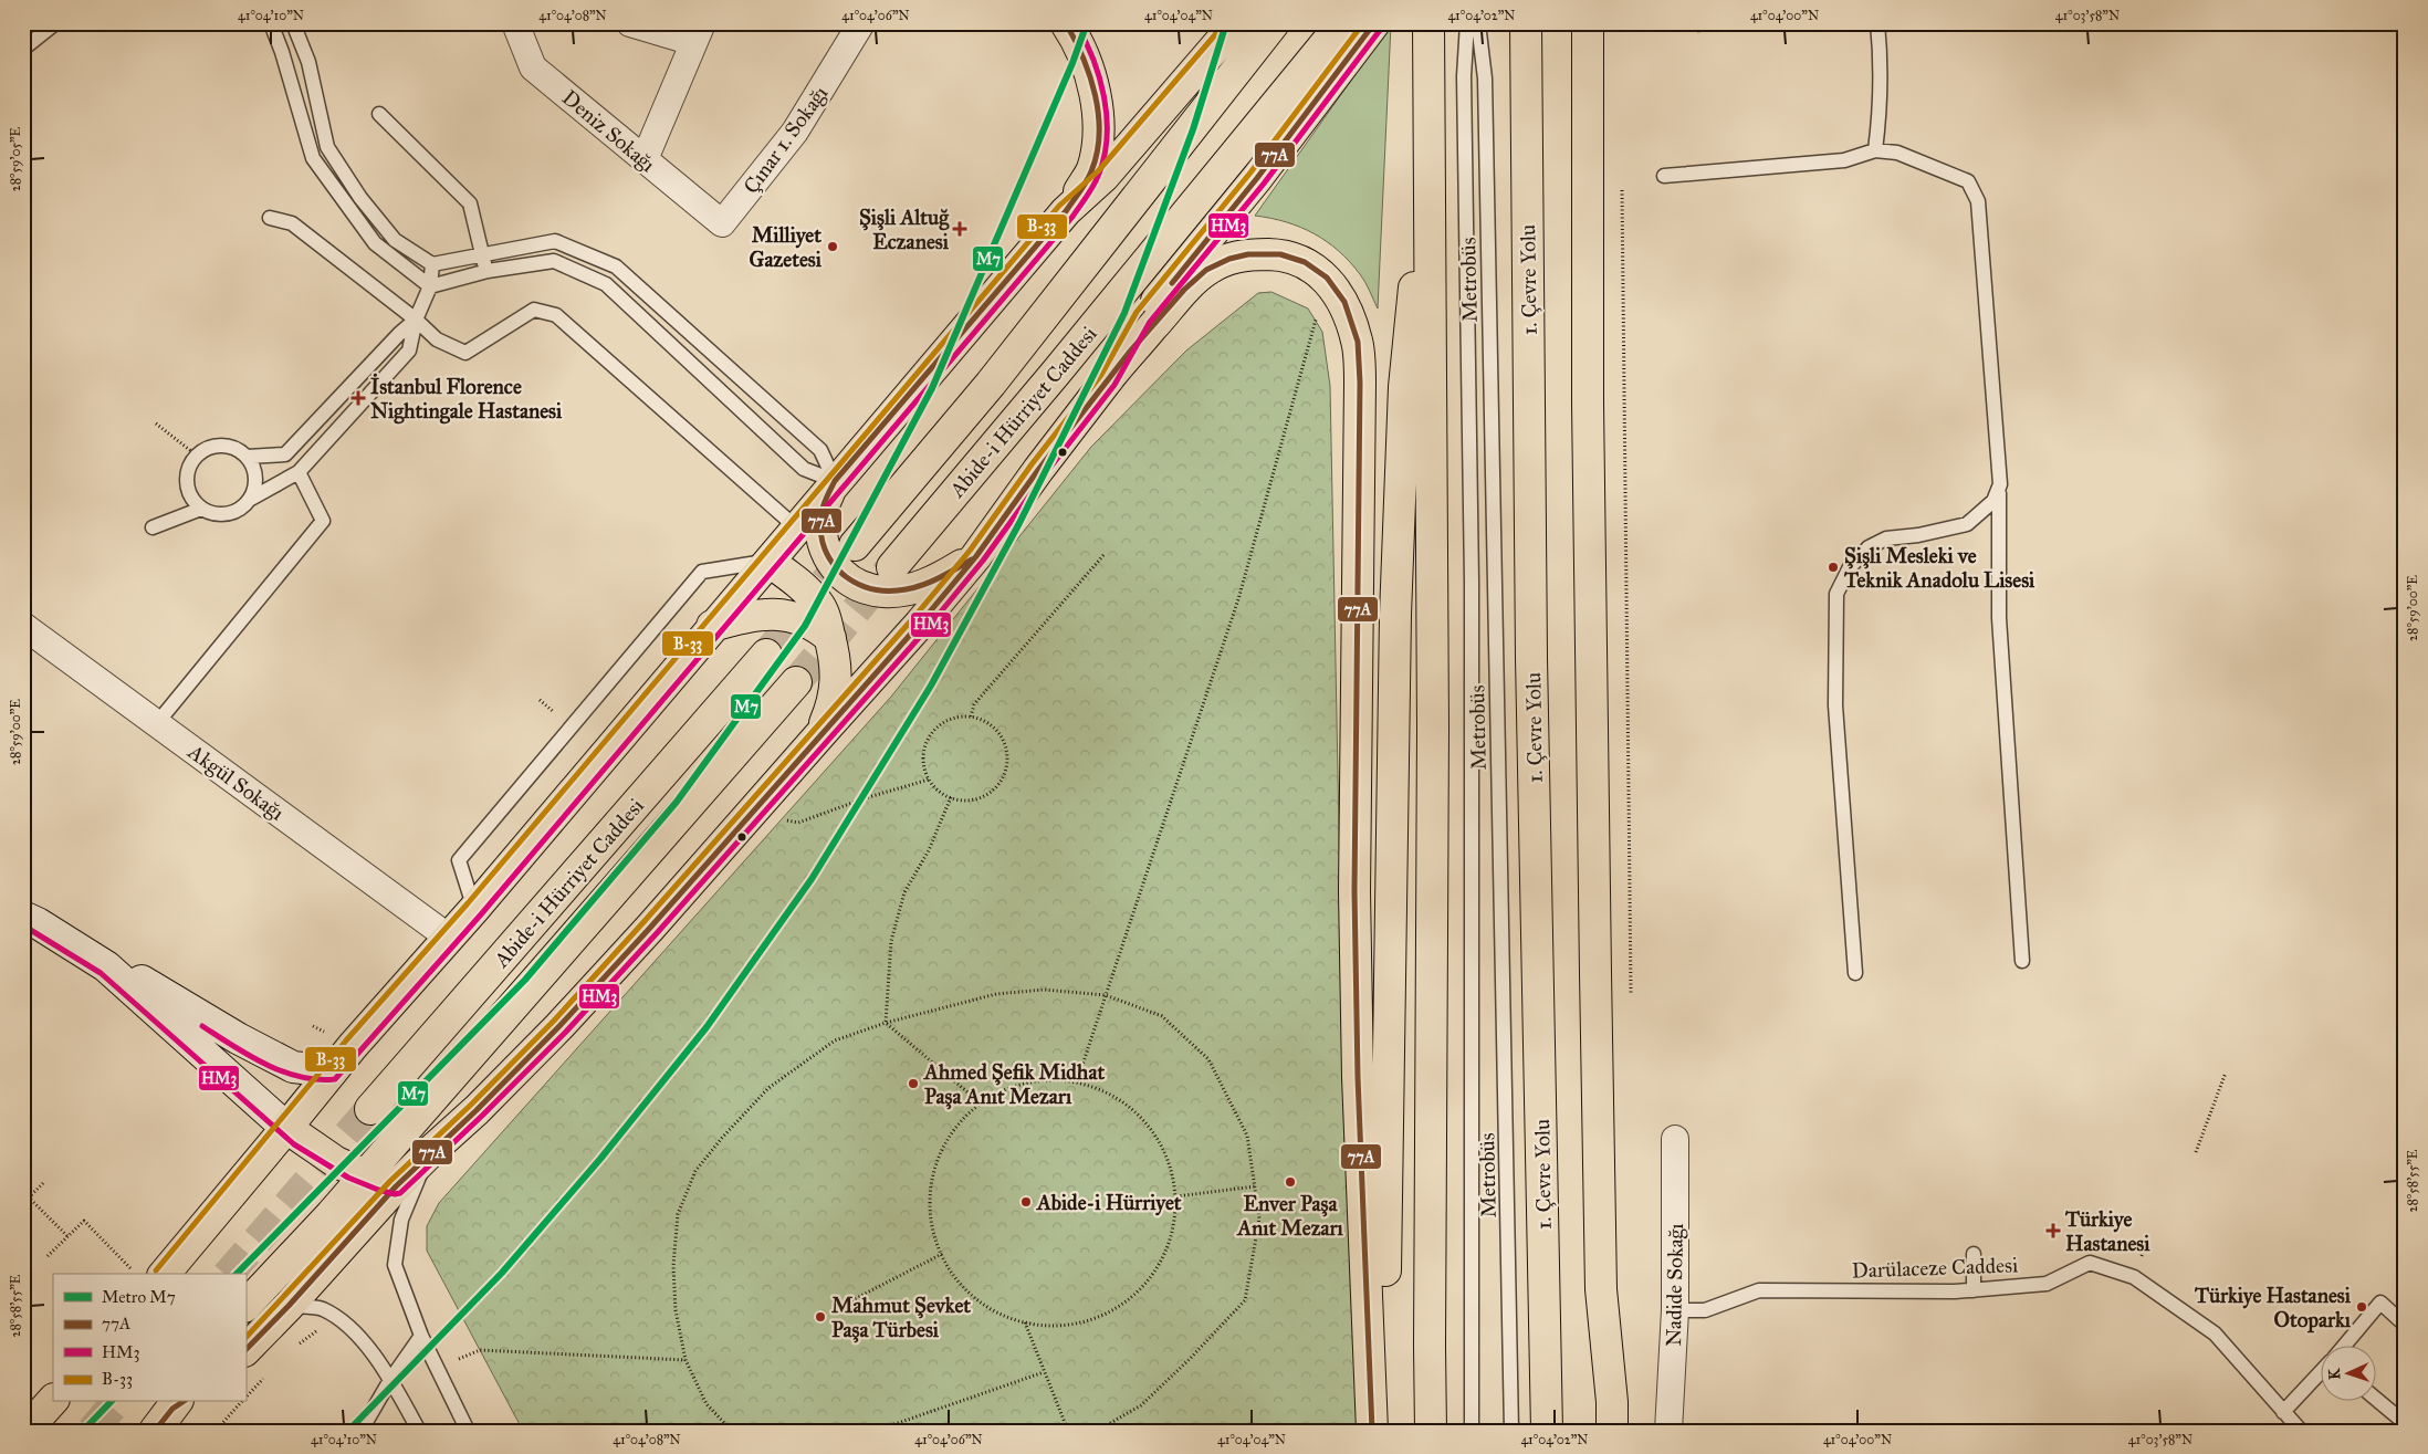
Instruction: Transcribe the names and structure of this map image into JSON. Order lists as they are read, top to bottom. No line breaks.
{"streets":{"main road":["1. Çevre Yolu","Abide-i Hürriyet Caddesi"],"street":["Deniz Sokağı","Çınar 1. Sokağı","Akgül Sokağı","Nadide Sokağı"],"lane":["Metrobüs","Darülaceze Caddesi"]},"crossings":[["Deniz Sokağı","Çınar 1. Sokağı"],["Darülaceze Caddesi","Nadide Sokağı"]],"places":{"health":["Şişli Altuğ Eczanesi","İstanbul Florence Nightingale Hastanesi","Türkiye Hastanesi"],"other":["Milliyet Gazetesi","Şişli Mesleki ve Teknik Anadolu Lisesi","Ahmed Şefik Midhat Paşa Anıt Mezarı","Enver Paşa Anıt Mezarı","Abide-i Hürriyet","Türkiye Hastanesi Otoparkı","Mahmut Şevket Paşa Türbesi"]},"lines":["metro line M7","transit line 77A","transit line HM3","transit line B-33"],"legend":["Metro M7","77A","HM3","B-33"],"north":"left","coordinates":["41°04'10\"N","41°04'08\"N","41°04'06\"N","41°04'04\"N","41°04'02\"N","41°04'00\"N","41°03'58\"N","28°59'05\"E","28°59'00\"E","28°58'55\"E"]}
